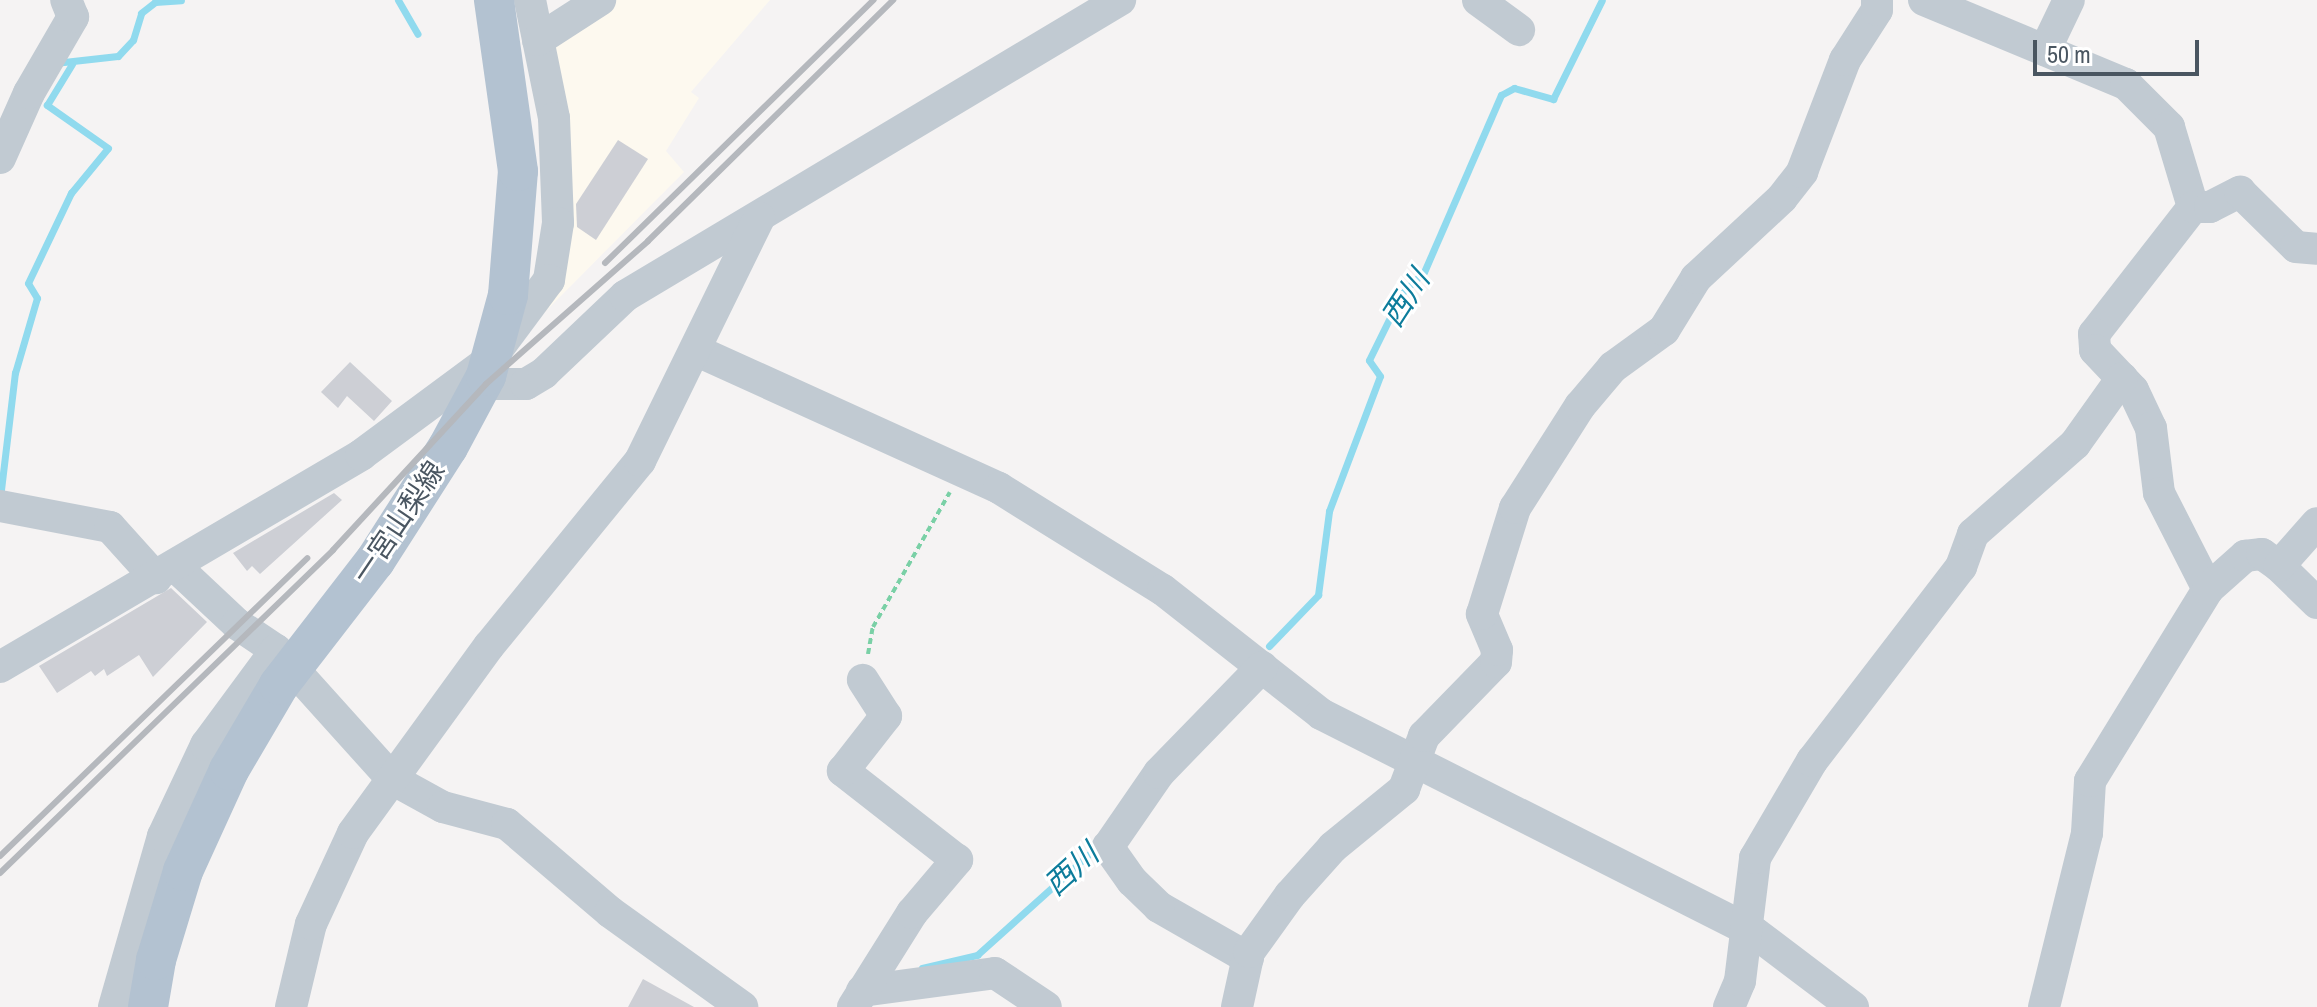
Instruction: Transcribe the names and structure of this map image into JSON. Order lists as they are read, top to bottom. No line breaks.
{"streets":{"main road":["一宮山梨線"]},"water":["西川"],"scale_bar":"50 m"}
